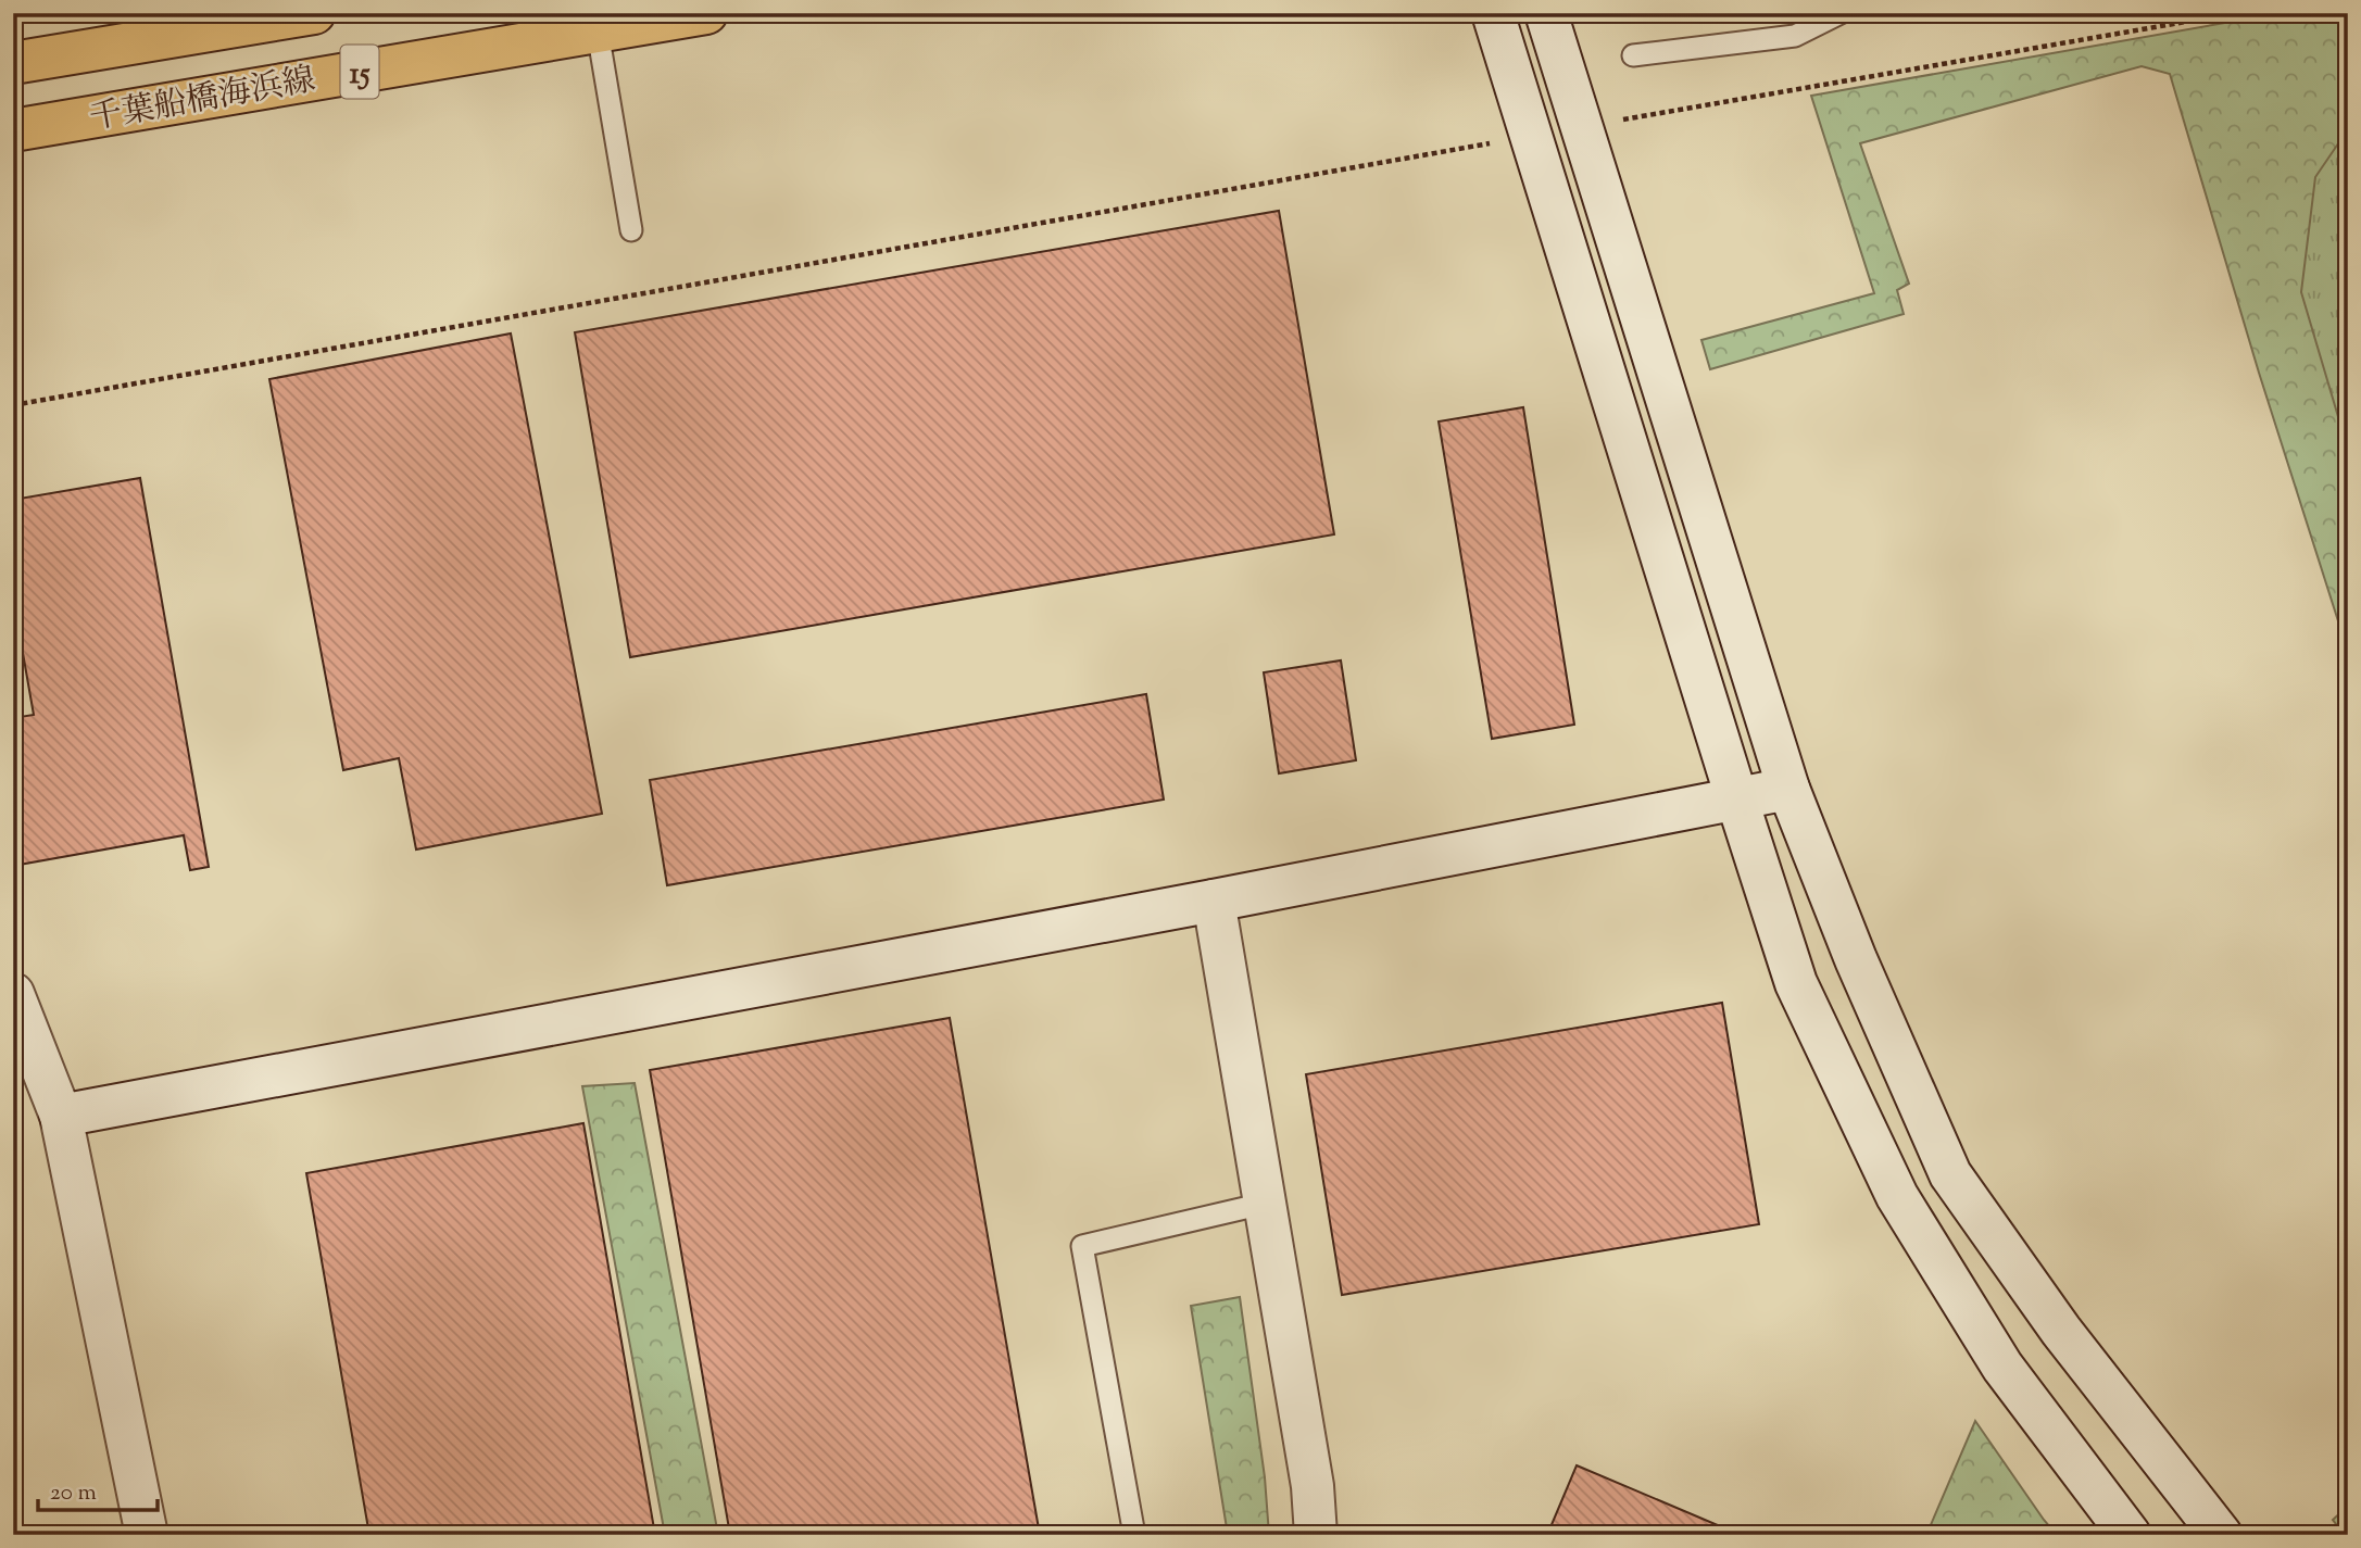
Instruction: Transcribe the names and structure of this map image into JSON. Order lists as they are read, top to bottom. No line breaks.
{"streets":{"main road":["15","千葉船橋海浜線"]},"scale_bar":"20 m"}
